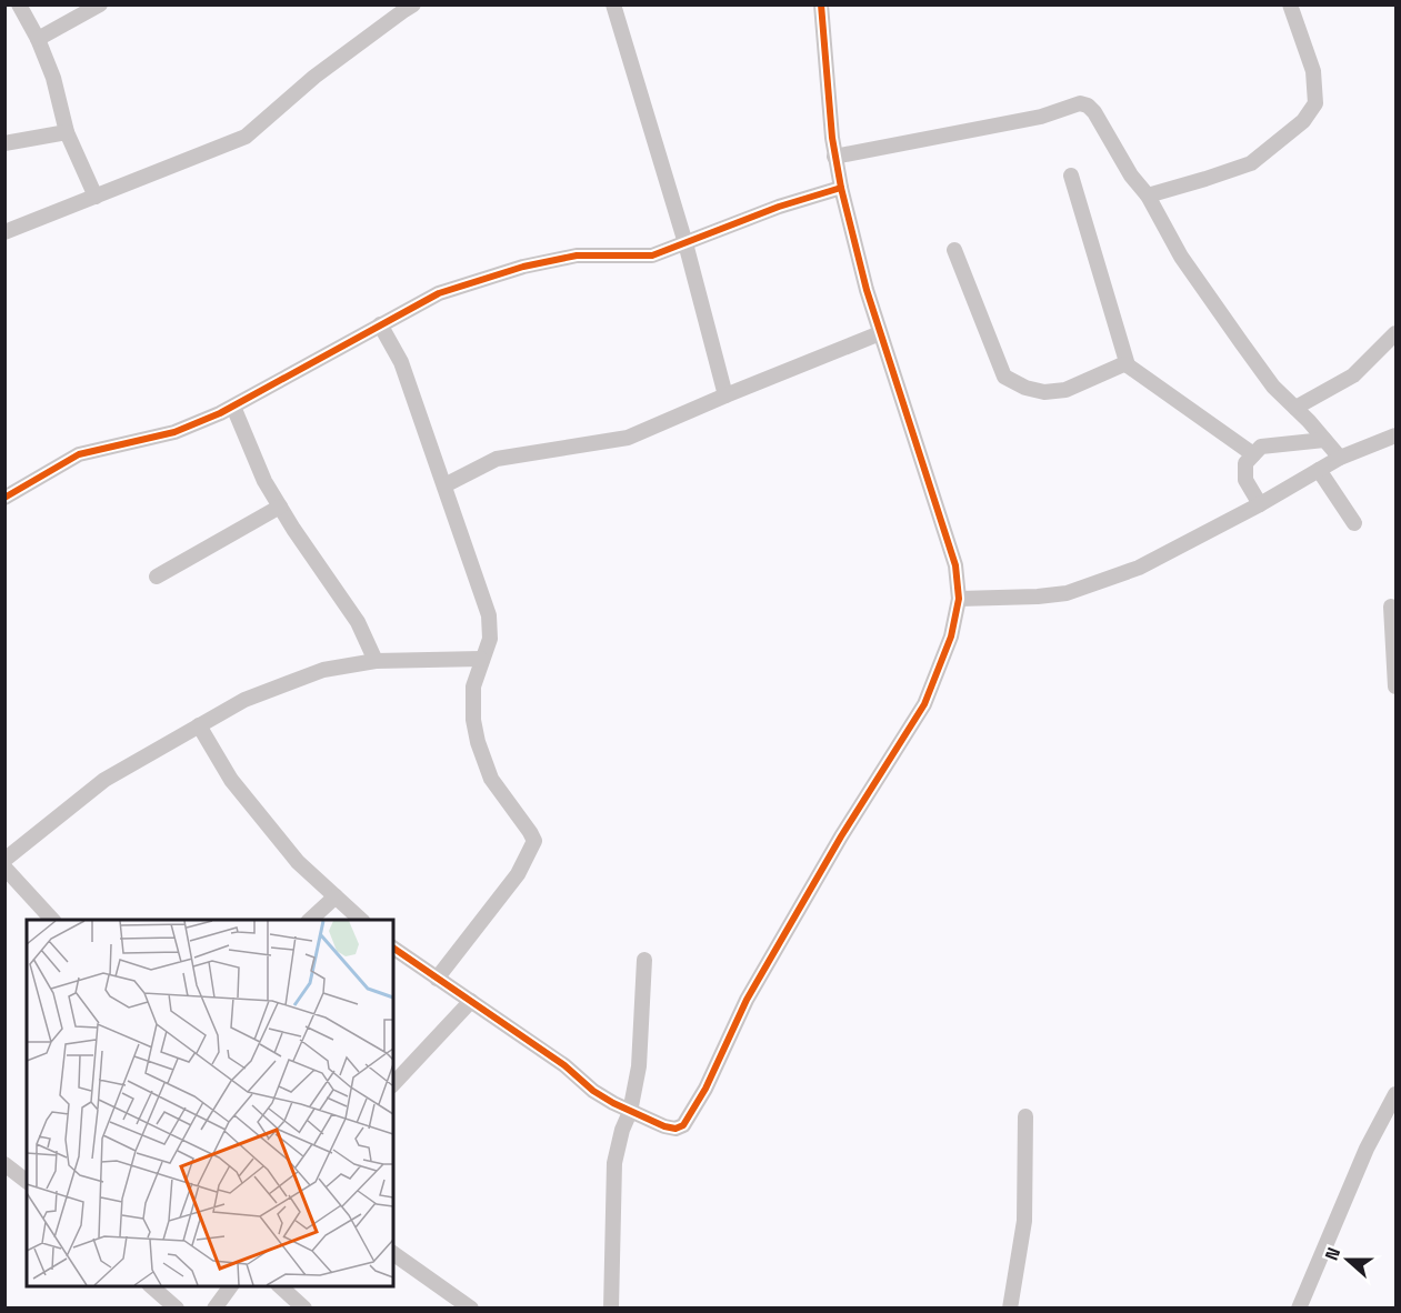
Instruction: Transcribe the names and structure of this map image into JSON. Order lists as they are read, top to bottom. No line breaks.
{"north":"left"}
